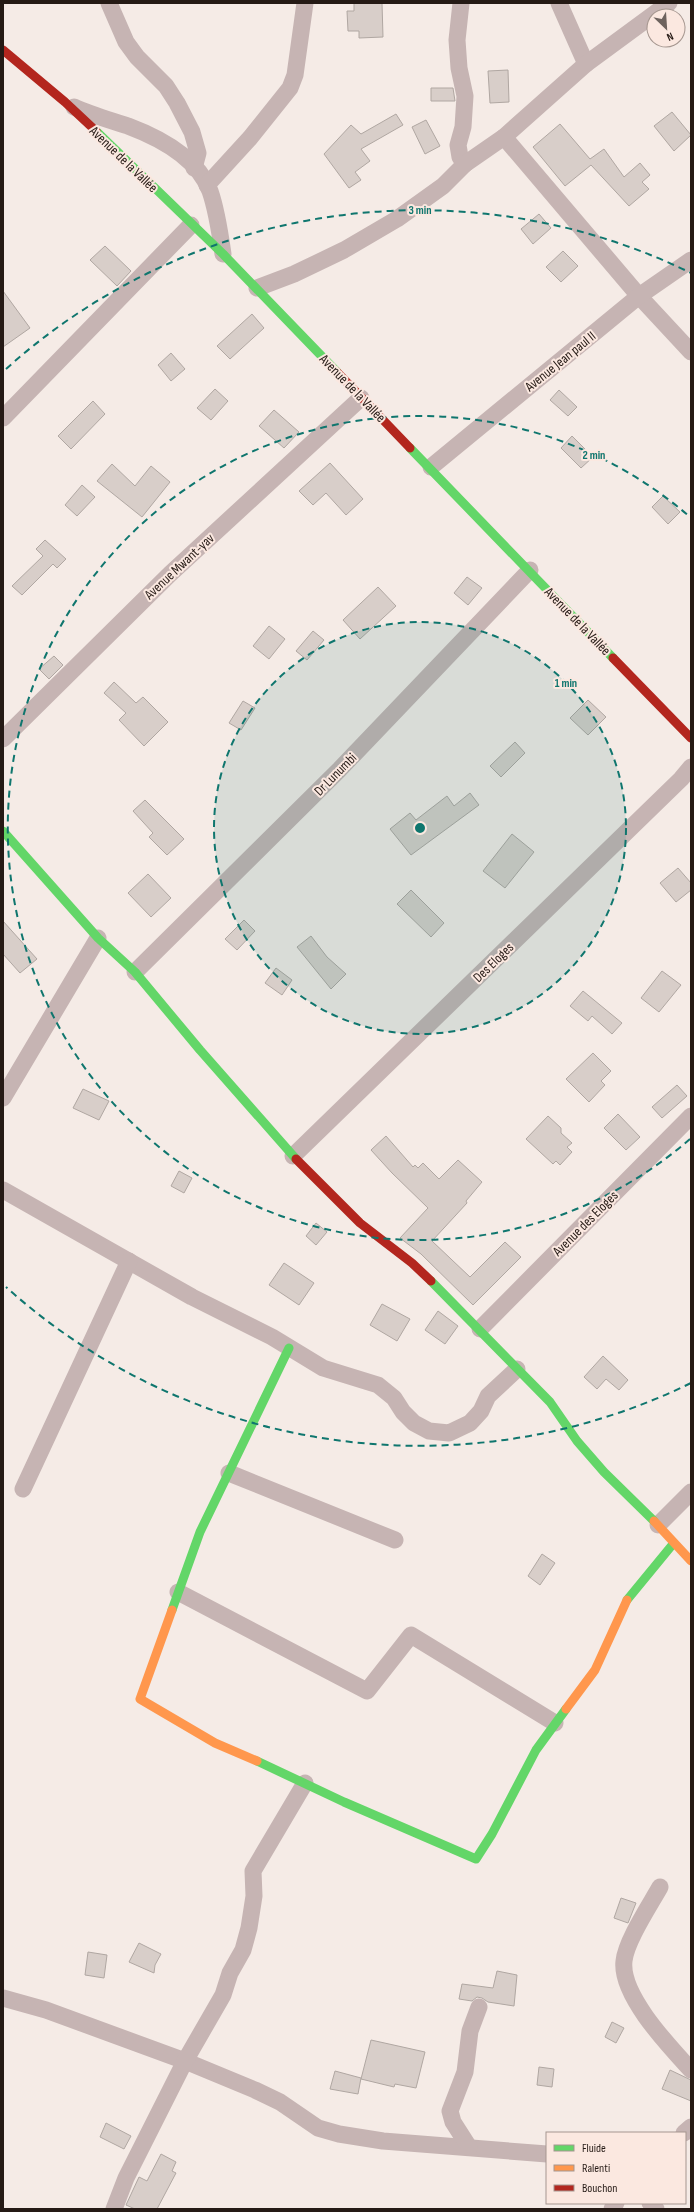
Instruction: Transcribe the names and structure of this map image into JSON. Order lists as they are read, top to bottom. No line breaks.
{"streets":{"street":["Avenue de la Vallée","Avenue Jean paul II","Avenue Mwant-yav","Dr Lunumbi","Des Eloges","Avenue des Eloges"]},"crossings":[["Avenue de la Vallée","Avenue Jean paul II"],["Avenue de la Vallée","Avenue Mwant-yav"],["Avenue de la Vallée","Dr Lunumbi"]],"legend":["Fluide","Ralenti","Bouchon"],"north":"bottom right","rings":["3 min","2 min","1 min"]}
